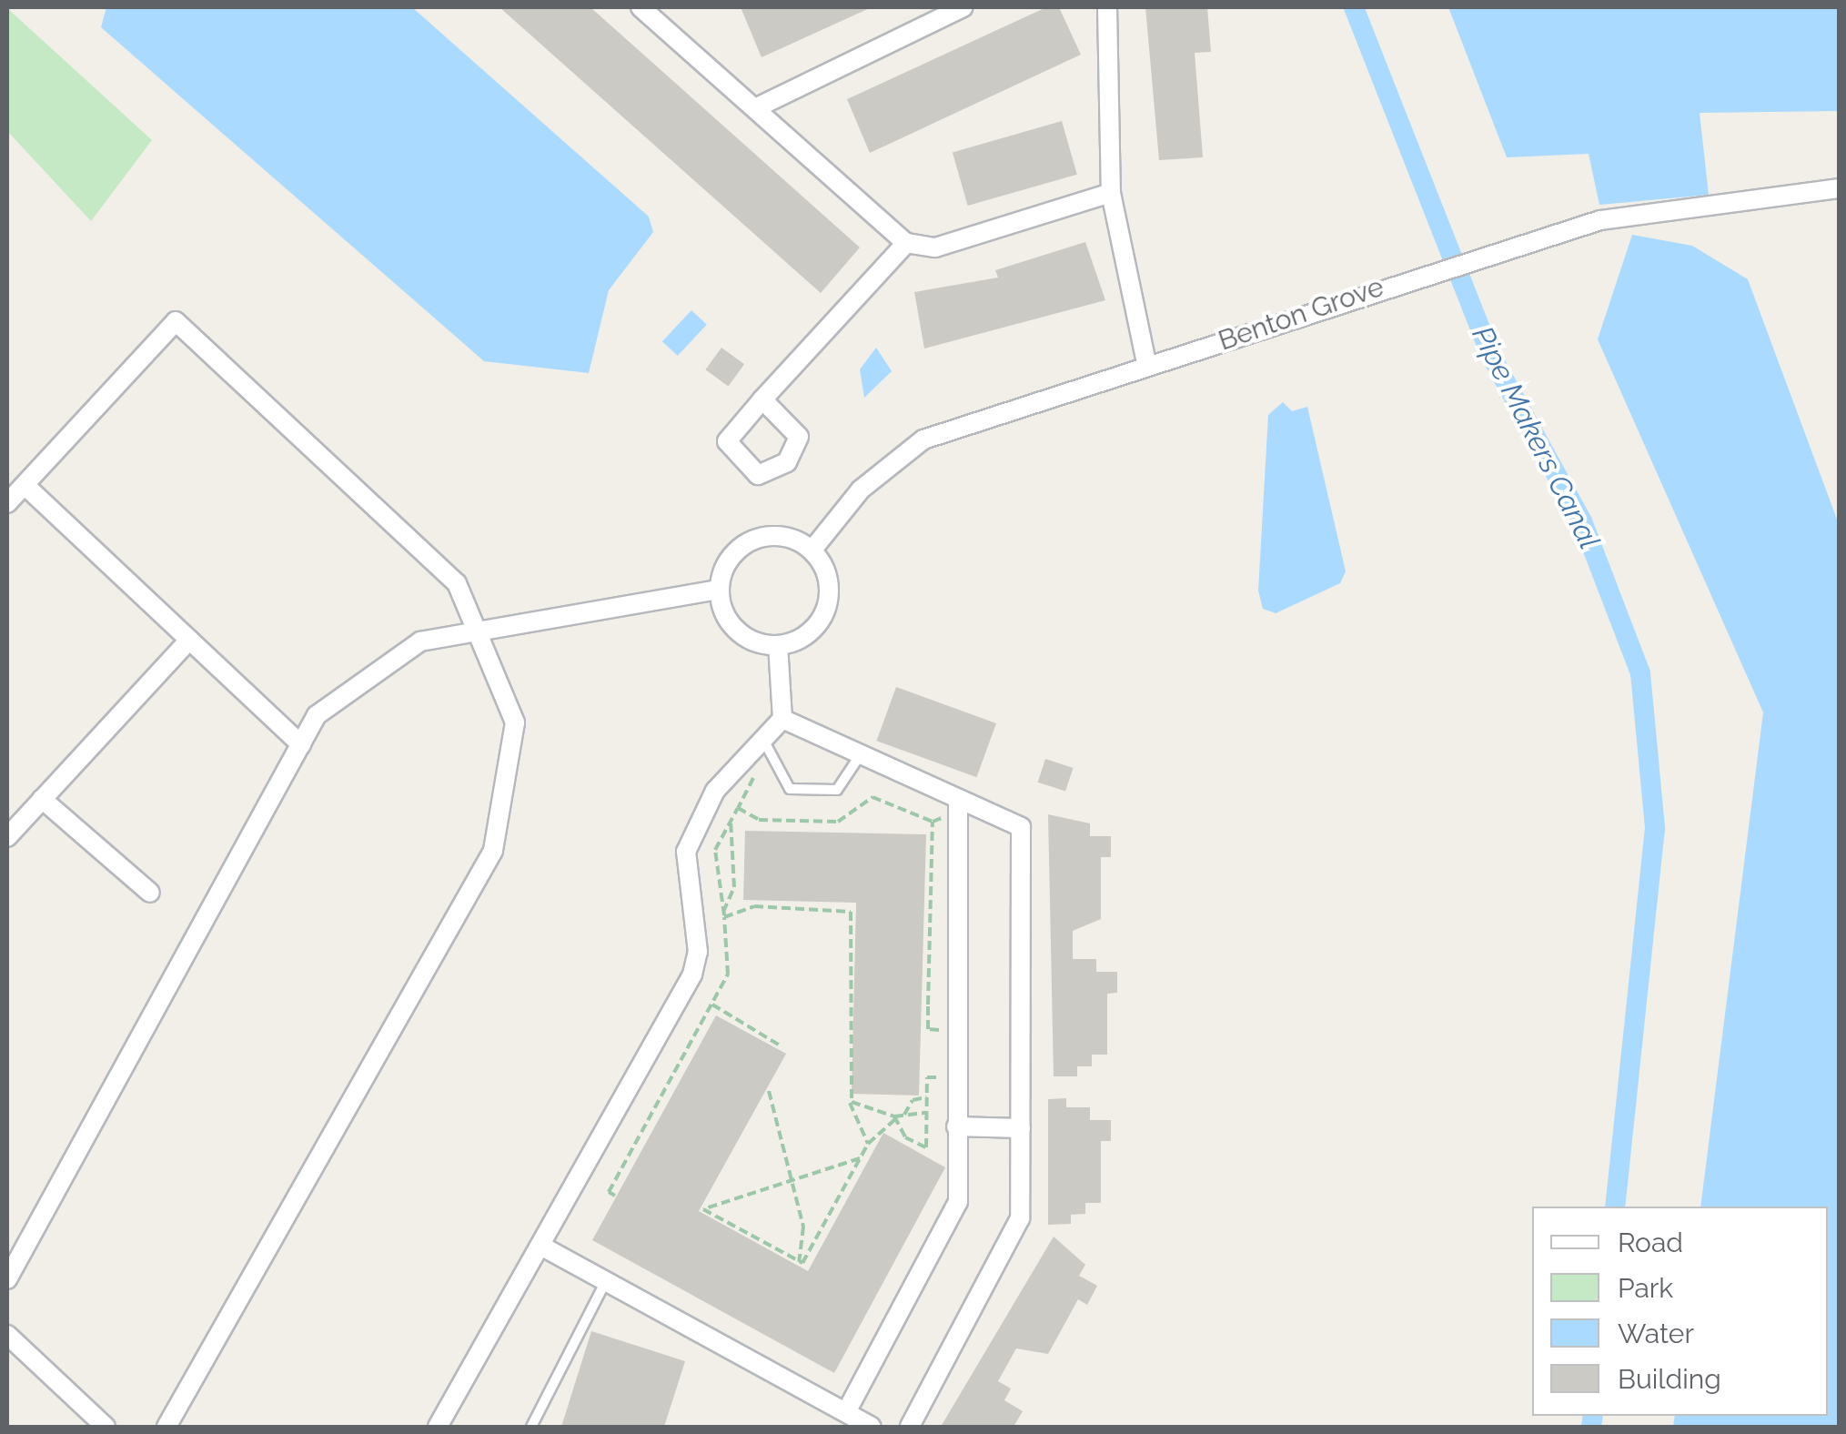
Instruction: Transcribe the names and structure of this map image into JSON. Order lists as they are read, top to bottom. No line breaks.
{"streets":{"street":["Benton Grove"]},"water":["Pipe Makers Canal"],"legend":["Road","Park","Water","Building"]}
